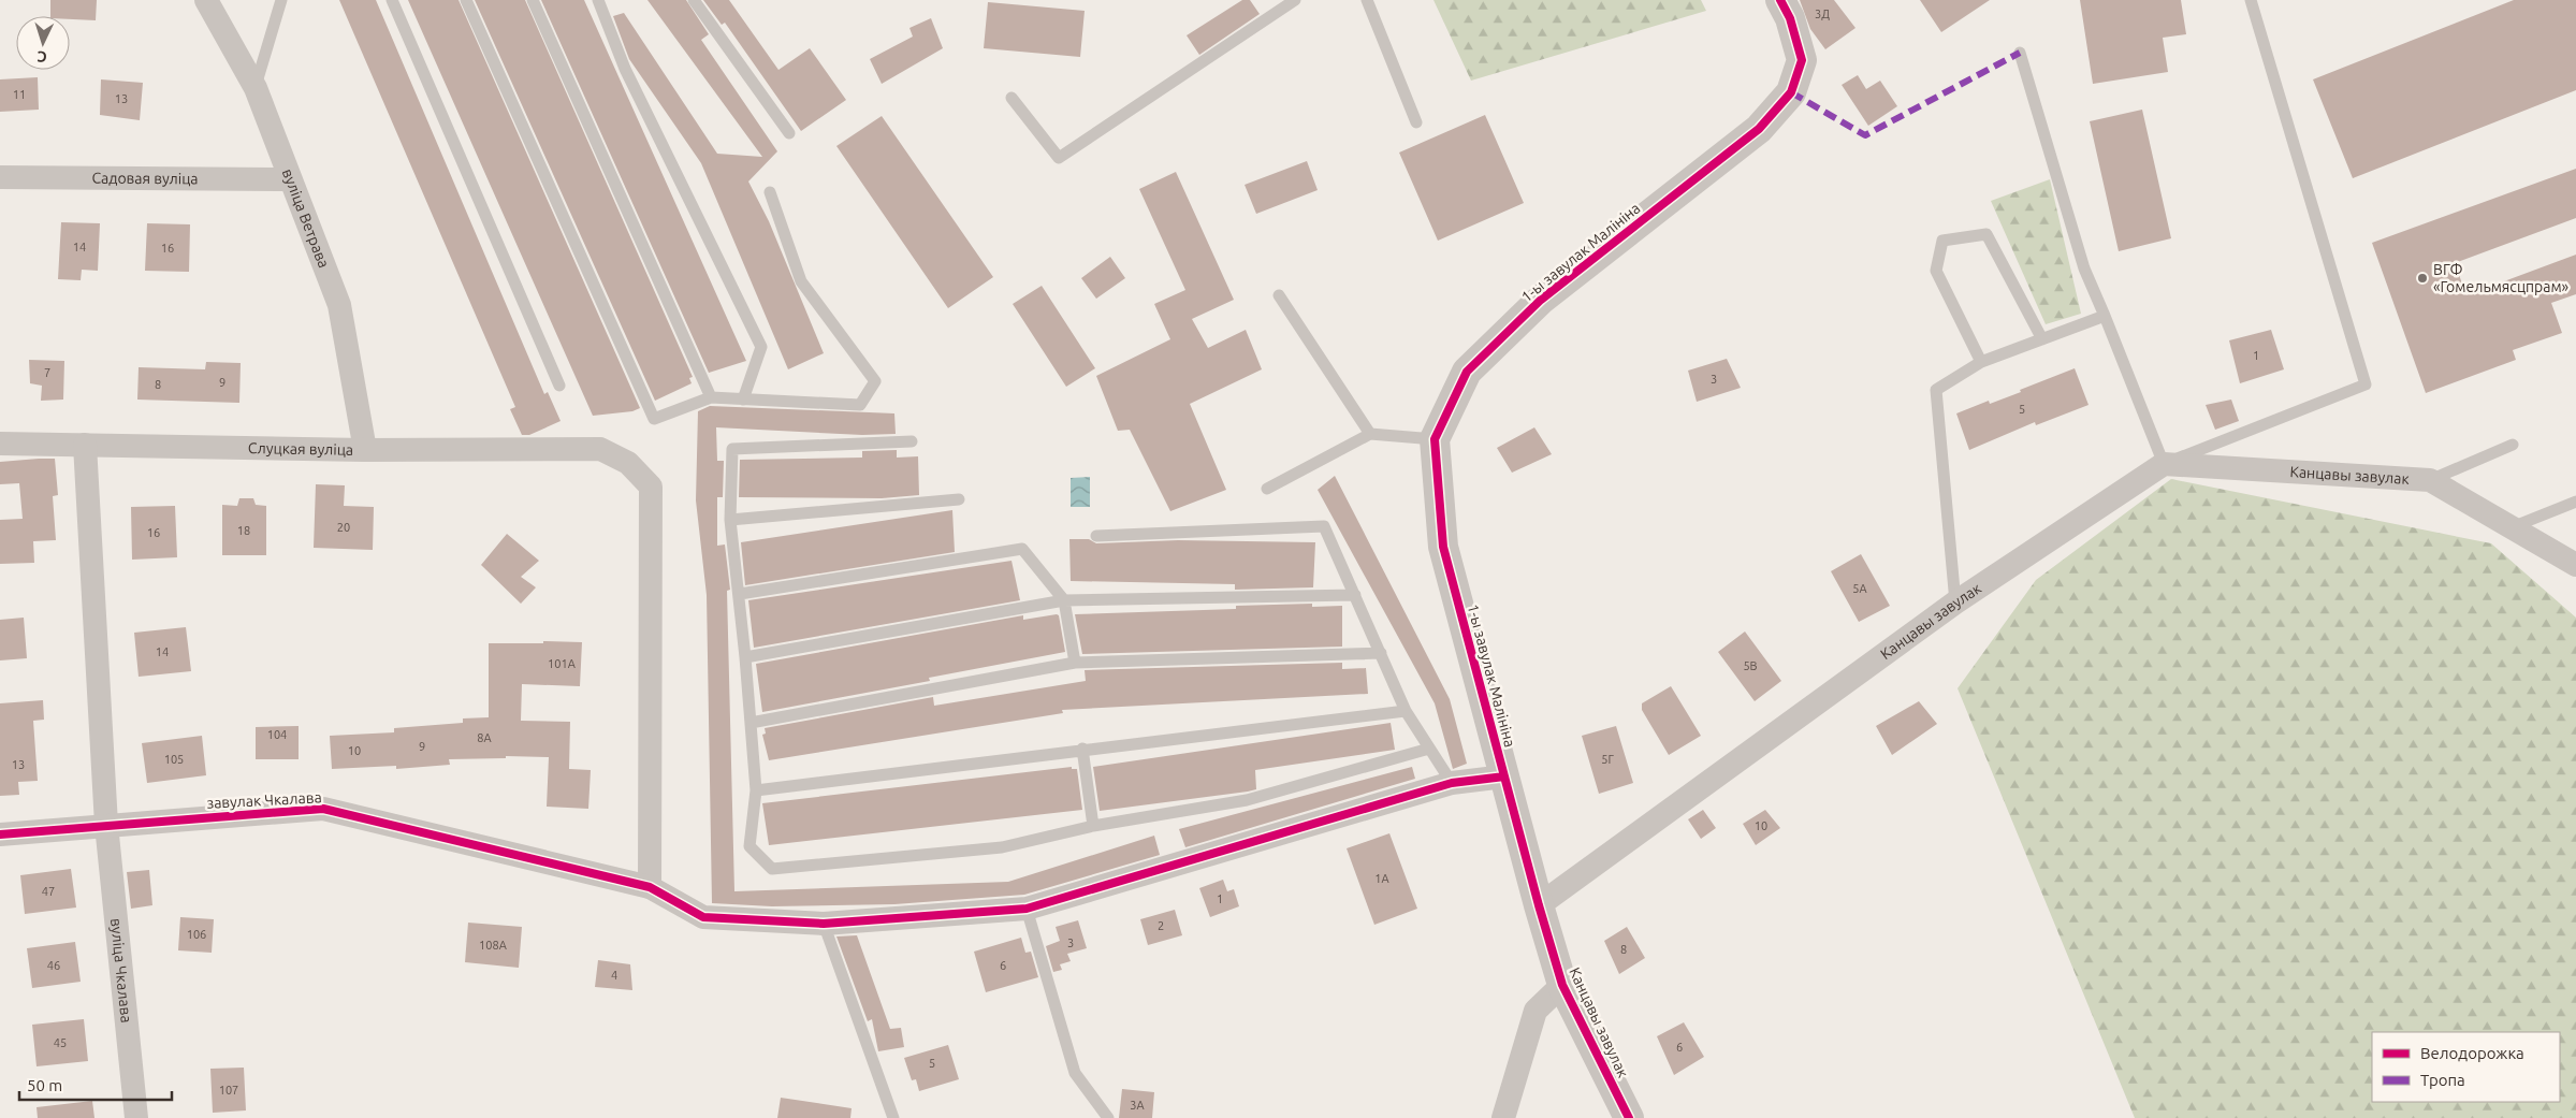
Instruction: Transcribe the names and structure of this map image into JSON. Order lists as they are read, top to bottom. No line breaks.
{"streets":{"street":["Садовая вуліца","вуліца Ветрава","1-ы завулак Малініна","Слуцкая вуліца","Канцавы завулак","завулак Чкалава","вуліца Чкалава"]},"crossings":[["Садовая вуліца","вуліца Ветрава"],["вуліца Ветрава","Слуцкая вуліца"],["1-ы завулак Малініна","Канцавы завулак"],["1-ы завулак Малініна","завулак Чкалава"],["Слуцкая вуліца","завулак Чкалава"],["завулак Чкалава","вуліца Чкалава"]],"places":["ВГФ «Гомельмясцпрам»"],"house_numbers":["3Д","11","13","14","16","1","7","3","9","8","5","20","18","16","5А","14","101А","5В","104","8А","9","10","105","5Г","13","10","1А","47","1","2","106","3","108А","8","46","6","4","45","6","5","107","3А"],"legend":["Велодорожка","Тропа"],"scale_bar":"50 m","north":"bottom"}
